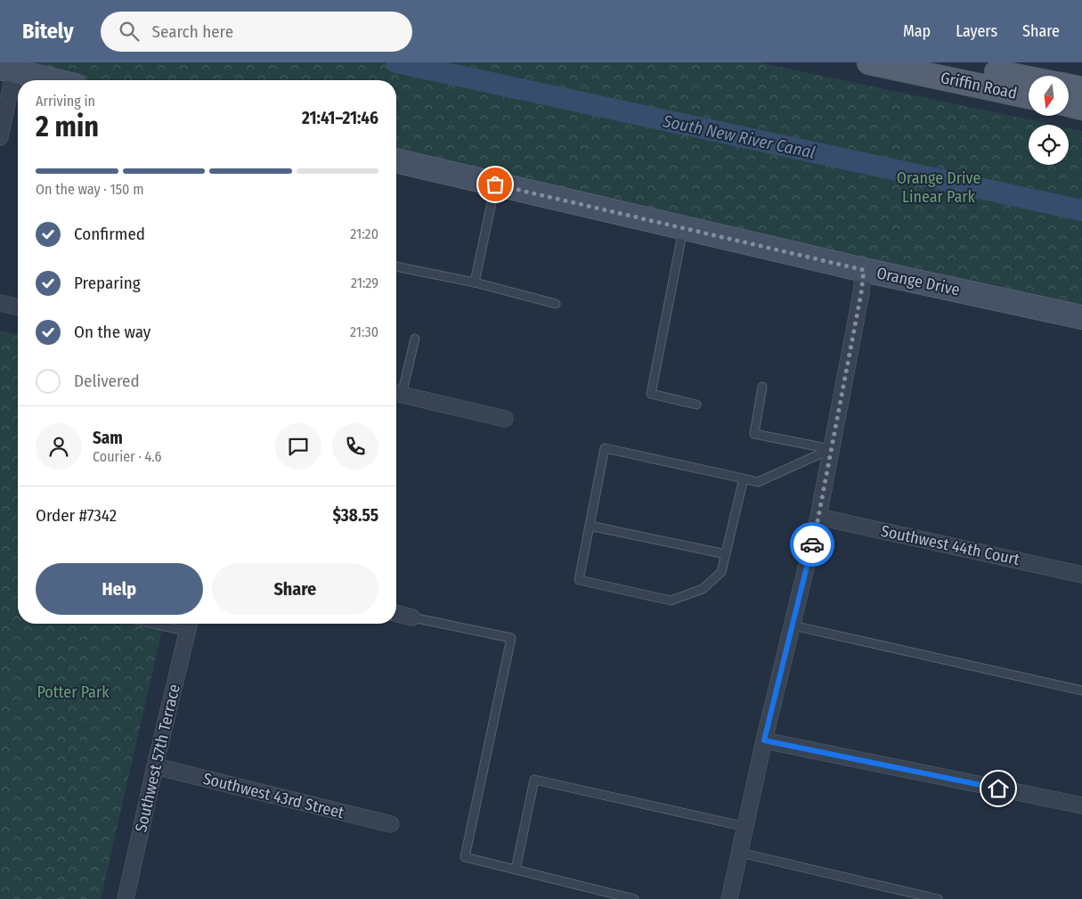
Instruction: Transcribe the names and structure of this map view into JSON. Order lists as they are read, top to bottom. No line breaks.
{"streets":{"main road":["Griffin Road"],"street":["Orange Drive","Southwest 44th Court","Southwest 57th Terrace","Southwest 43rd Street"]},"crossings":[["Southwest 57th Terrace","Southwest 43rd Street"]],"water":["South New River Canal"],"parks":["Orange Drive Linear Park","Potter Park"],"north":"bottom","page":{"header":"Bitely","search":"Search here","nav":["Map","Layers","Share"],"heading":["2 min","Arriving in","21:41–21:46"],"panel":["Sam","Courier · 4.6","Order #7342","$38.55"],"bar":"On the way · 150 m","list":[["Confirmed","21:20"],["Preparing","21:29"],["On the way","21:30"],"Delivered"],"buttons":["Help","Share"]}}
